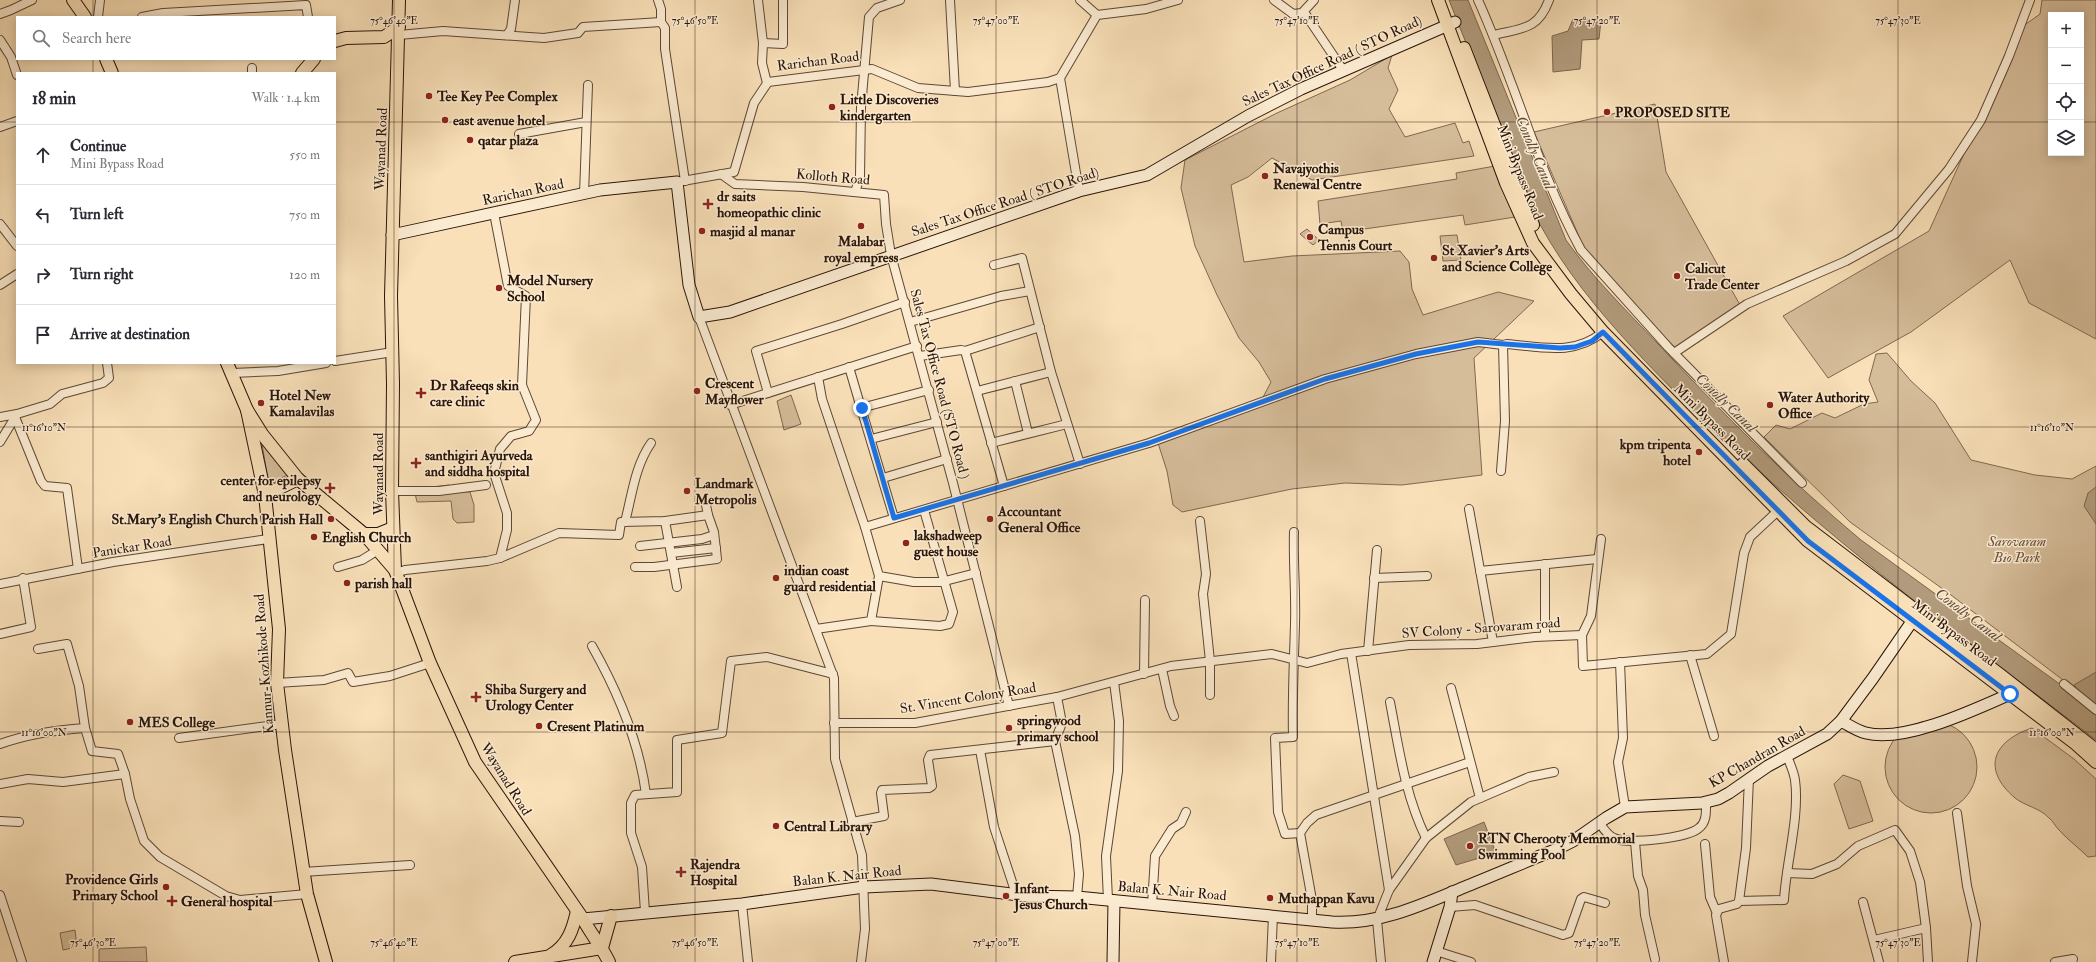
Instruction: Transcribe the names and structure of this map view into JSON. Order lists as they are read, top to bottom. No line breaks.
{"streets":{"main road":["Rarichan Road","Sales Tax Office Road ( STO Road)","Wayanad Road","Mini Bypass Road","Kannur-Kozhikode Road","KP Chandran Road","Balan K. Nair Road"],"street":["Kolloth Road","Sales Tax Office Road (STO Road )","Panickar Road","SV Colony - Sarovaram road","St. Vincent Colony Road"]},"crossings":[["Rarichan Road","Wayanad Road"],["Rarichan Road","Kolloth Road"],["Sales Tax Office Road ( STO Road)","Mini Bypass Road"],["Sales Tax Office Road ( STO Road)","Kolloth Road"],["Sales Tax Office Road ( STO Road)","Sales Tax Office Road (STO Road )"],["Wayanad Road","Balan K. Nair Road"],["Mini Bypass Road","KP Chandran Road"],["Kolloth Road","Sales Tax Office Road (STO Road )"],["Sales Tax Office Road (STO Road )","St. Vincent Colony Road"],["Panickar Road","Kannur-Kozhikode Road"],["SV Colony - Sarovaram road","St. Vincent Colony Road"],["KP Chandran Road","Balan K. Nair Road"]],"water":["Conolly Canal"],"parks":["Sarovaram Bio Park"],"places":{"other":["Tee Key Pee Complex","Little Discoveries kindergarten","PROPOSED SITE","east avenue hotel","qatar plaza","Navajyothis Renewal Centre","Malabar royal empress","masjid al manar","Campus Tennis Court","St Xavier's Arts and Science College","Calicut Trade Center","Model Nursery School","Crescent Mayflower","Hotel New Kamalavilas","Water Authority Office","kpm tripenta hotel","Landmark Metropolis","St.Mary's English Church Parish Hall","Accountant General Office","English Church","lakshadweep guest house","indian coast guard residential","parish hall","MES College","Cresent Platinum","springwood primary school","Central Library","RTN Cherooty Memmorial Swimming Pool","Providence Girls Primary School","Infant Jesus Church","Muthappan Kavu"],"health":["dr saits homeopathic clinic","Dr Rafeeqs skin care clinic","santhigiri Ayurveda and siddha hospital","center for epilepsy and neurology","Shiba Surgery and Urology Center","Rajendra Hospital","General hospital"]},"page":{"map_buttons":["+","−"],"search":"Search here","heading":["18 min","Walk · 1.4 km"],"list":[["Continue","Mini Bypass Road","550 m"],["Turn left","750 m"],["Turn right","120 m"],"Arrive at destination"]},"coordinates":["75°46'40\"E","75°46'50\"E","75°47'00\"E","75°47'10\"E","75°47'20\"E","75°47'30\"E","11°16'10\"N","11°16'00\"N","75°46'30\"E"]}
